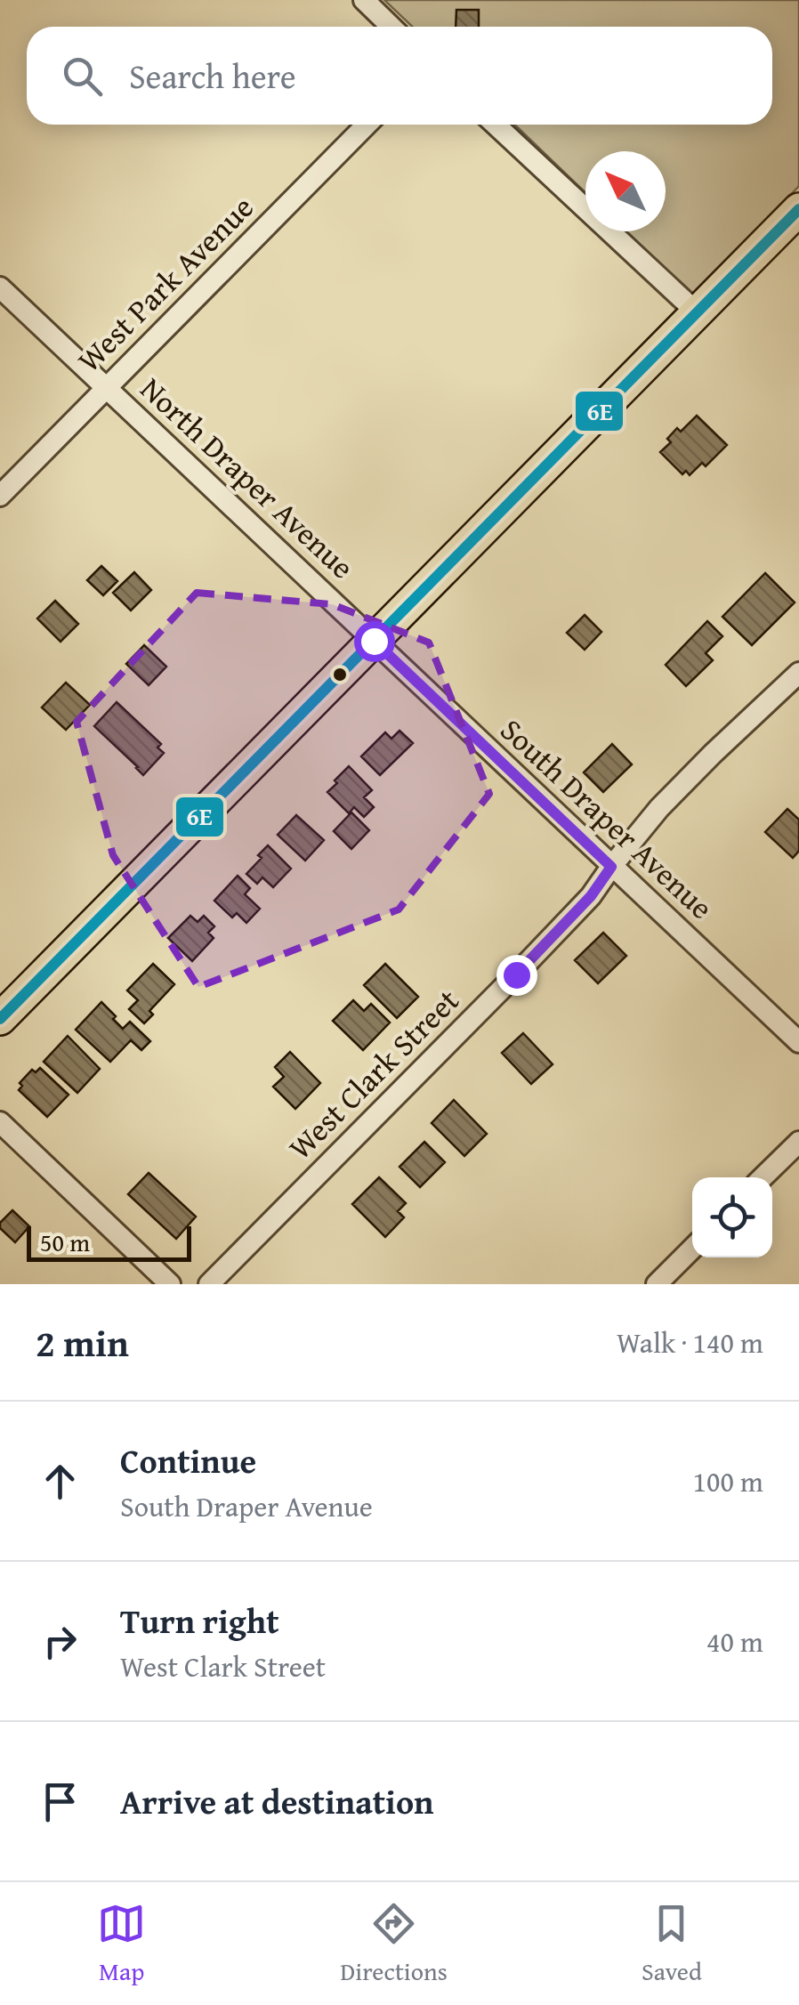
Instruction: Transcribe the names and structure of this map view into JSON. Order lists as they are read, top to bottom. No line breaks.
{"streets":{"street":["West Park Avenue","North Draper Avenue","South Draper Avenue","West Clark Street"]},"crossings":[["West Park Avenue","North Draper Avenue"],["North Draper Avenue","South Draper Avenue"],["South Draper Avenue","West Clark Street"]],"lines":["transit line 6E"],"scale_bar":"50 m","north":"top left","page":{"search":"Search here","scale":"50 m","heading":["2 min","Walk · 140 m"],"list":[["Continue","South Draper Avenue","100 m"],["Turn right","West Clark Street","40 m"],"Arrive at destination"],"nav":["Map","Directions","Saved"]}}
